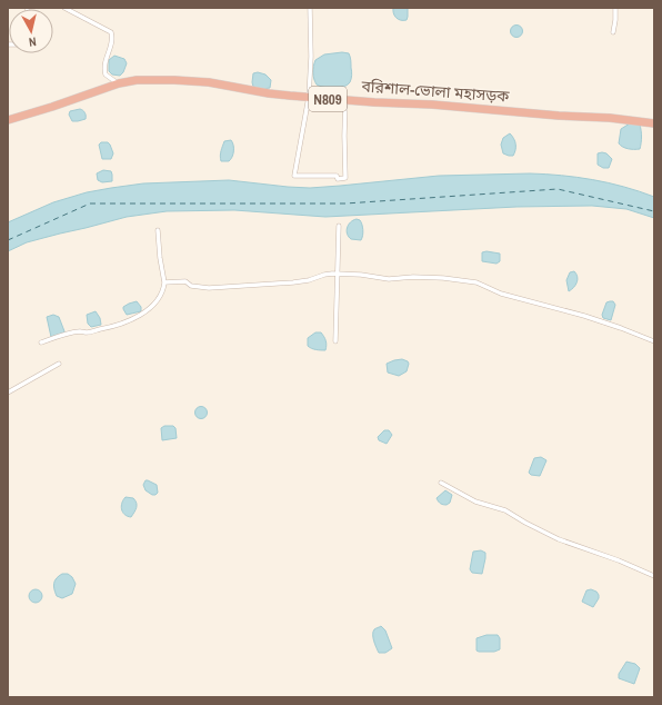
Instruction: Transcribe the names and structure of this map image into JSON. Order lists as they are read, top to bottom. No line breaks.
{"streets":{"highway":["বরিশাল-ভোলা মহাসড়ক","N809"]},"north":"bottom"}
